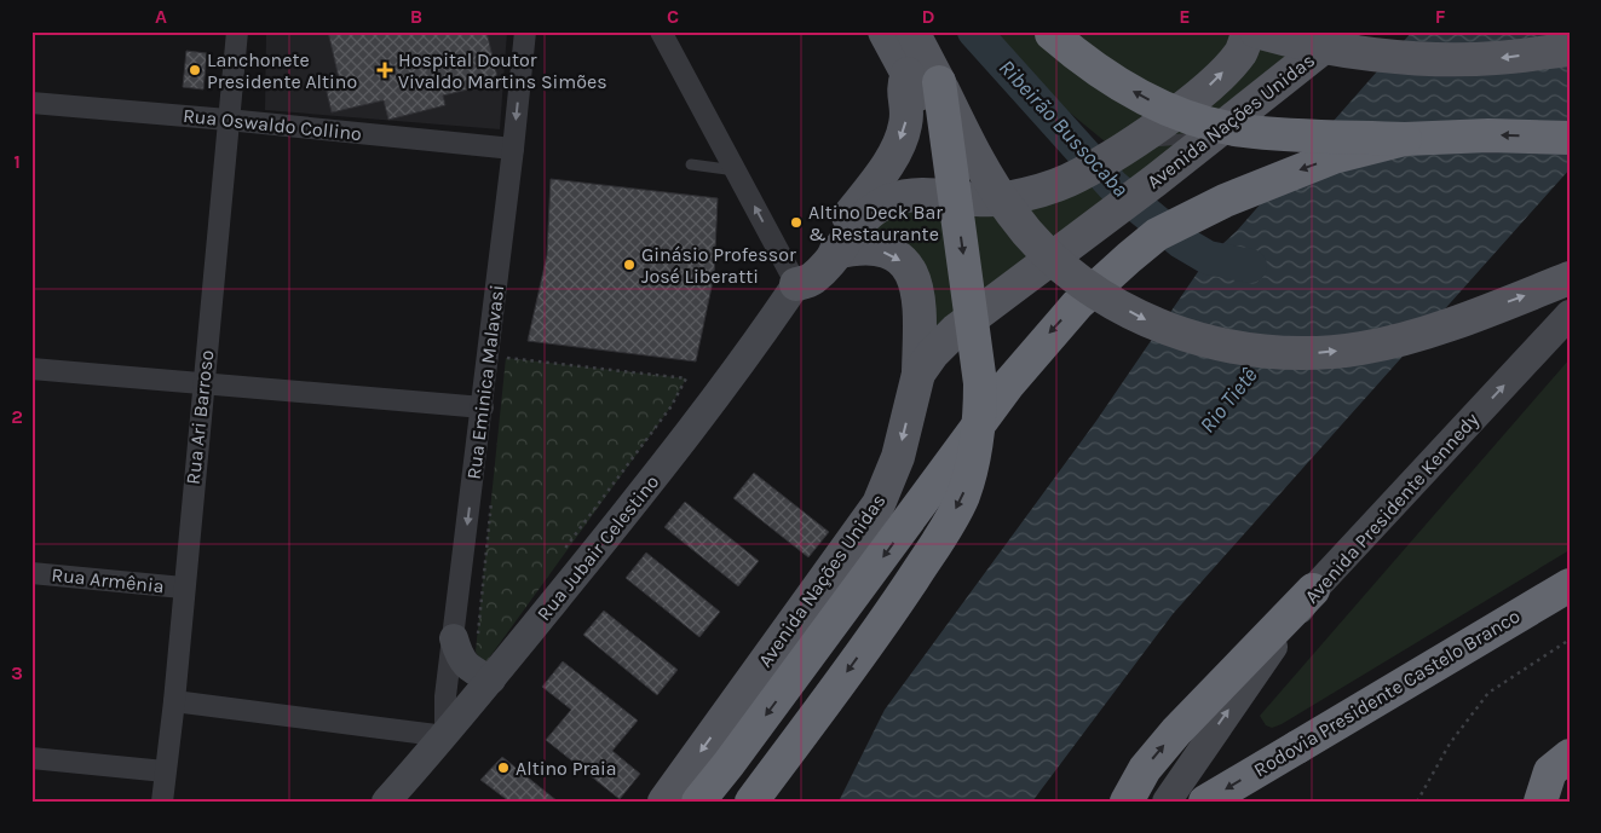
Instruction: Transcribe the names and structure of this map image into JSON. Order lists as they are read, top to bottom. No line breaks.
{"streets":{"highway":["Rodovia Presidente Castelo Branco"],"main road":["Avenida Nações Unidas","Avenida Presidente Kennedy","Rua Jubair Celestino"],"street":["Rua Oswaldo Collino","Rua Eminica Malavasi","Rua Ari Barroso","Rua Armênia"]},"crossings":[["Rua Oswaldo Collino","Rua Eminica Malavasi"],["Rua Oswaldo Collino","Rua Ari Barroso"],["Rua Eminica Malavasi","Rua Jubair Celestino"],["Rua Ari Barroso","Rua Armênia"]],"one_way":["Avenida Nações Unidas","Rua Eminica Malavasi","Avenida Presidente Kennedy"],"water":["Ribeirão Bussocaba","Rio Tietê"],"places":{"other":["Lanchonete Presidente Altino","Altino Deck Bar & Restaurante","Ginásio Professor José Liberatti","Altino Praia"],"health":["Hospital Doutor Vivaldo Martins Simões"]},"grid":{"columns":["A","B","C","D","E","F"],"rows":["1","2","3"]}}
